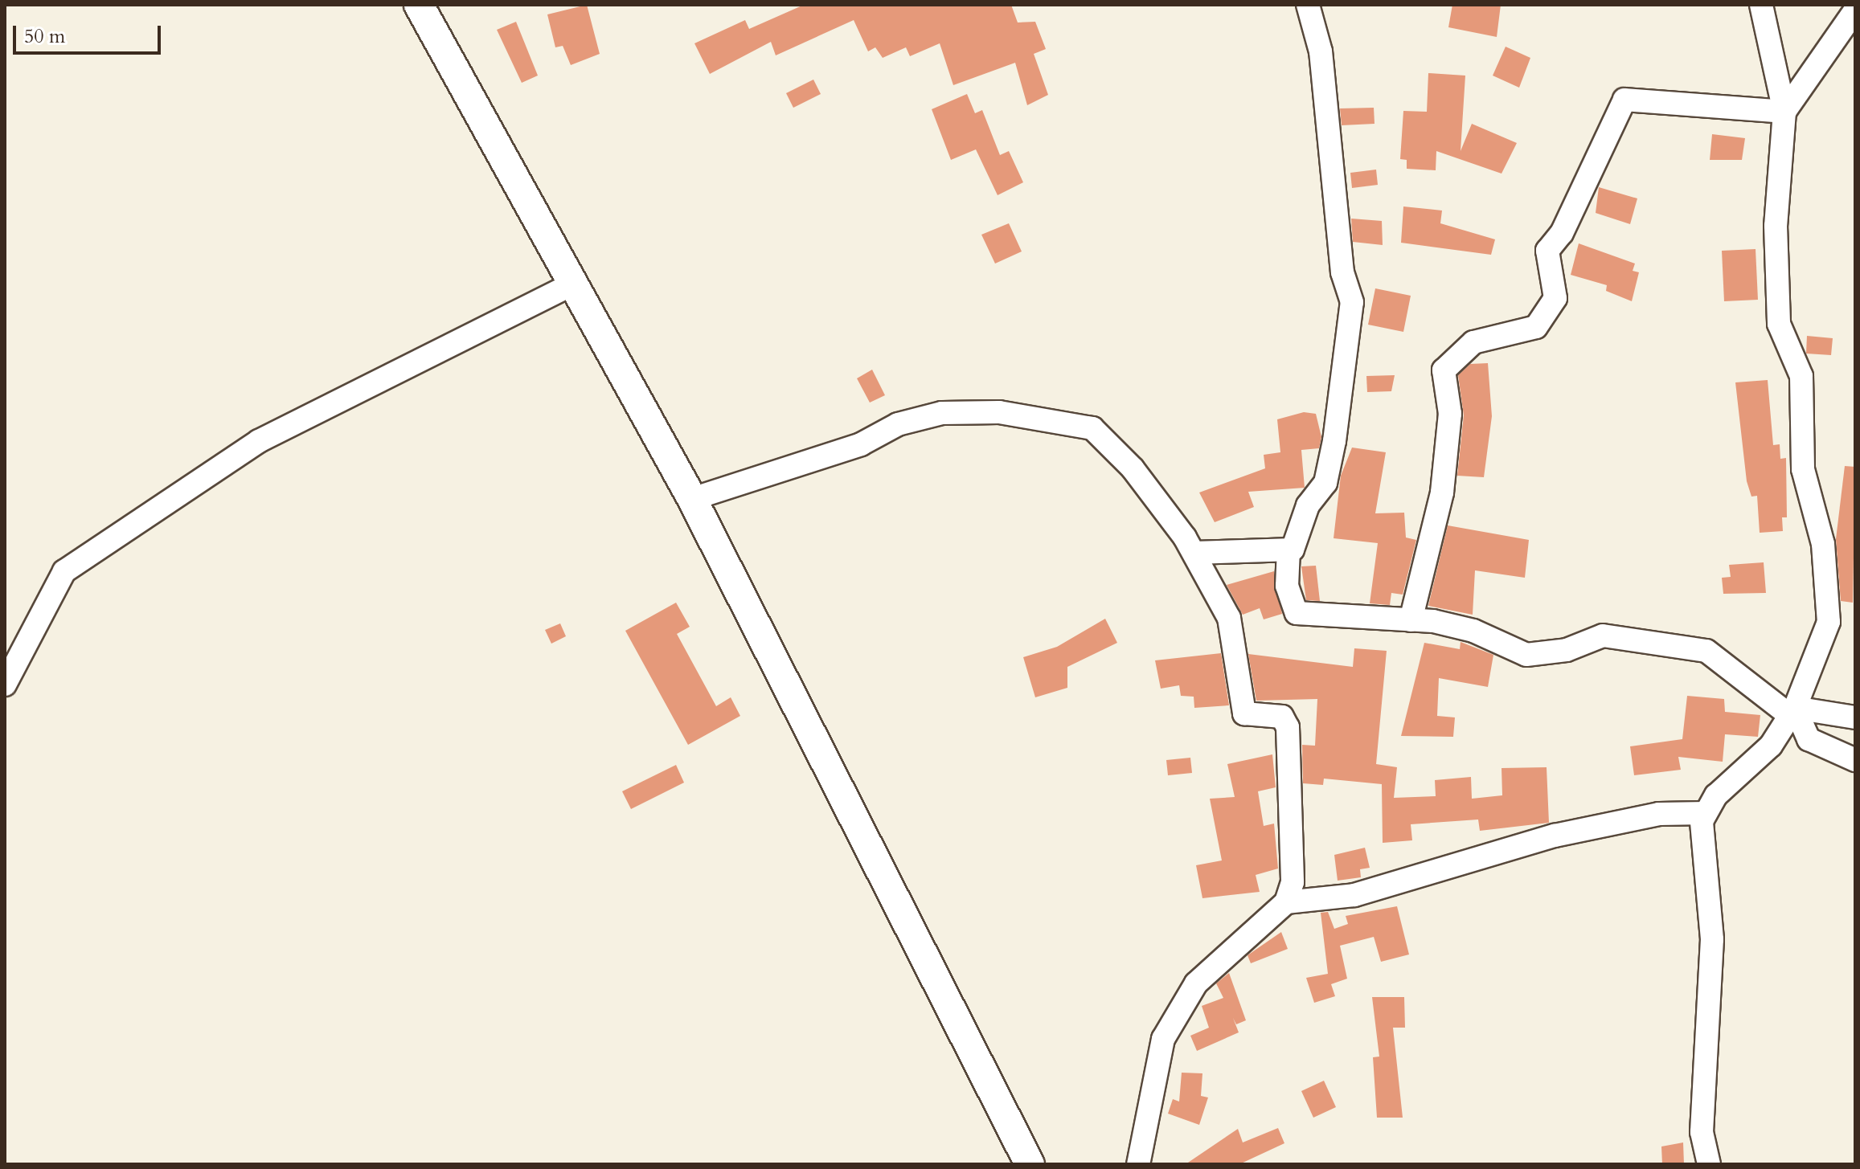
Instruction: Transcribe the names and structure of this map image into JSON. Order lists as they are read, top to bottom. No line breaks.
{"scale_bar":"50 m"}
